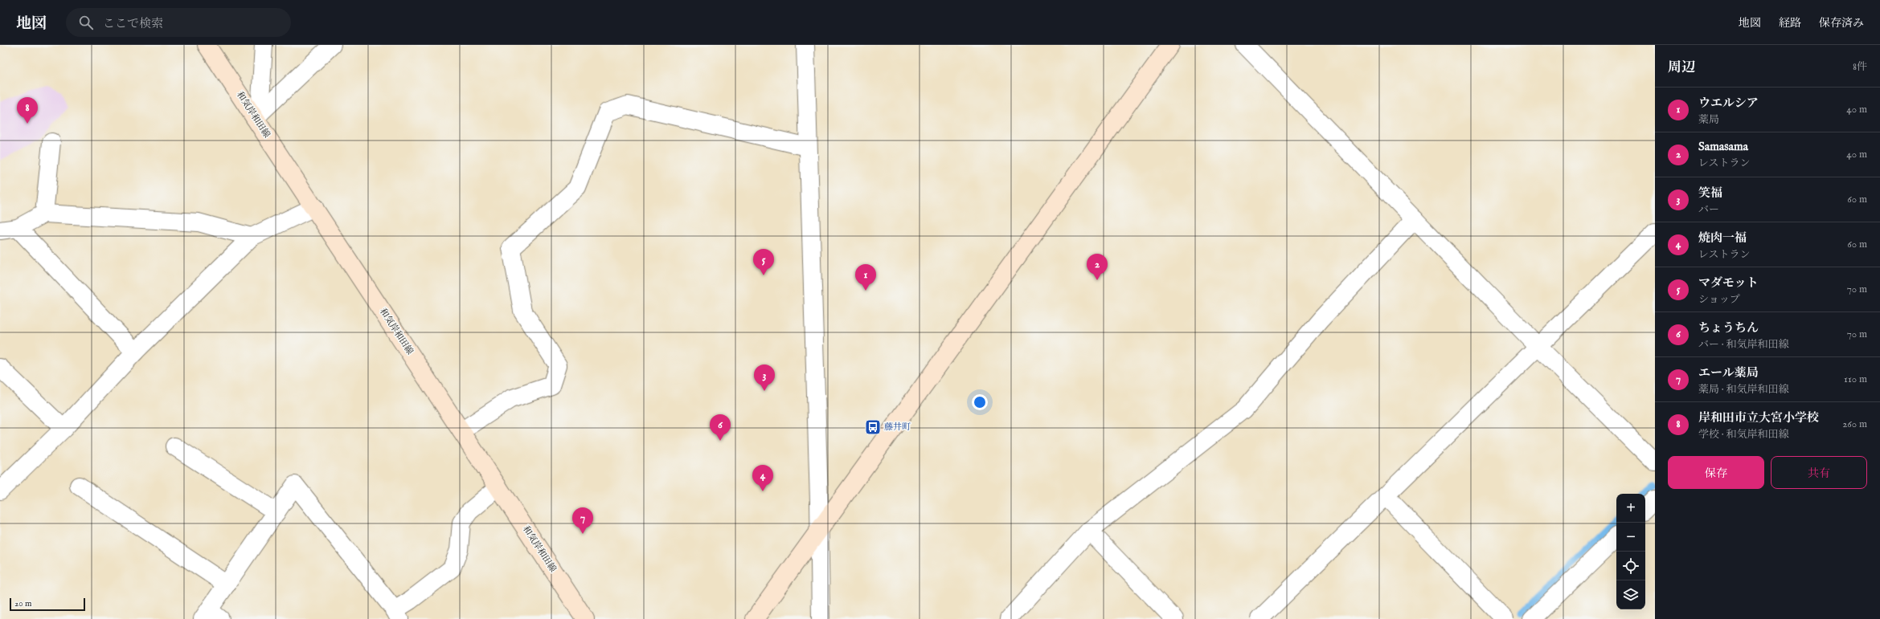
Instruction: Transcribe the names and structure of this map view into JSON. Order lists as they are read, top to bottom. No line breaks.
{"streets":{"street":["和気岸和田線"]},"places":{"bus stop":["藤井町"]},"scale_bar":"20 m","page":{"header":"地図","search":"ここで検索","nav":["地図","経路","保存済み"],"heading":["周辺","8件"],"list":[{"mark":"1","name":"ウエルシア","note":"薬局","value":"40 m"},{"mark":"2","name":"Samasama","note":"レストラン","value":"40 m"},{"mark":"3","name":"笑福","note":"バー","value":"60 m"},{"mark":"4","name":"焼肉一福","note":"レストラン","value":"60 m"},{"mark":"5","name":"マダモット","note":"ショップ","value":"70 m"},{"mark":"6","name":"ちょうちん","note":"バー · 和気岸和田線","value":"70 m"},{"mark":"7","name":"エール薬局","note":"薬局 · 和気岸和田線","value":"110 m"},{"mark":"8","name":"岸和田市立大宮小学校","note":"学校 · 和気岸和田線","value":"260 m"}],"pins":["8","5","2","1","3","6","4","7"],"buttons":["保存","共有"],"map_buttons":["+","−"],"scale":"20 m"}}
